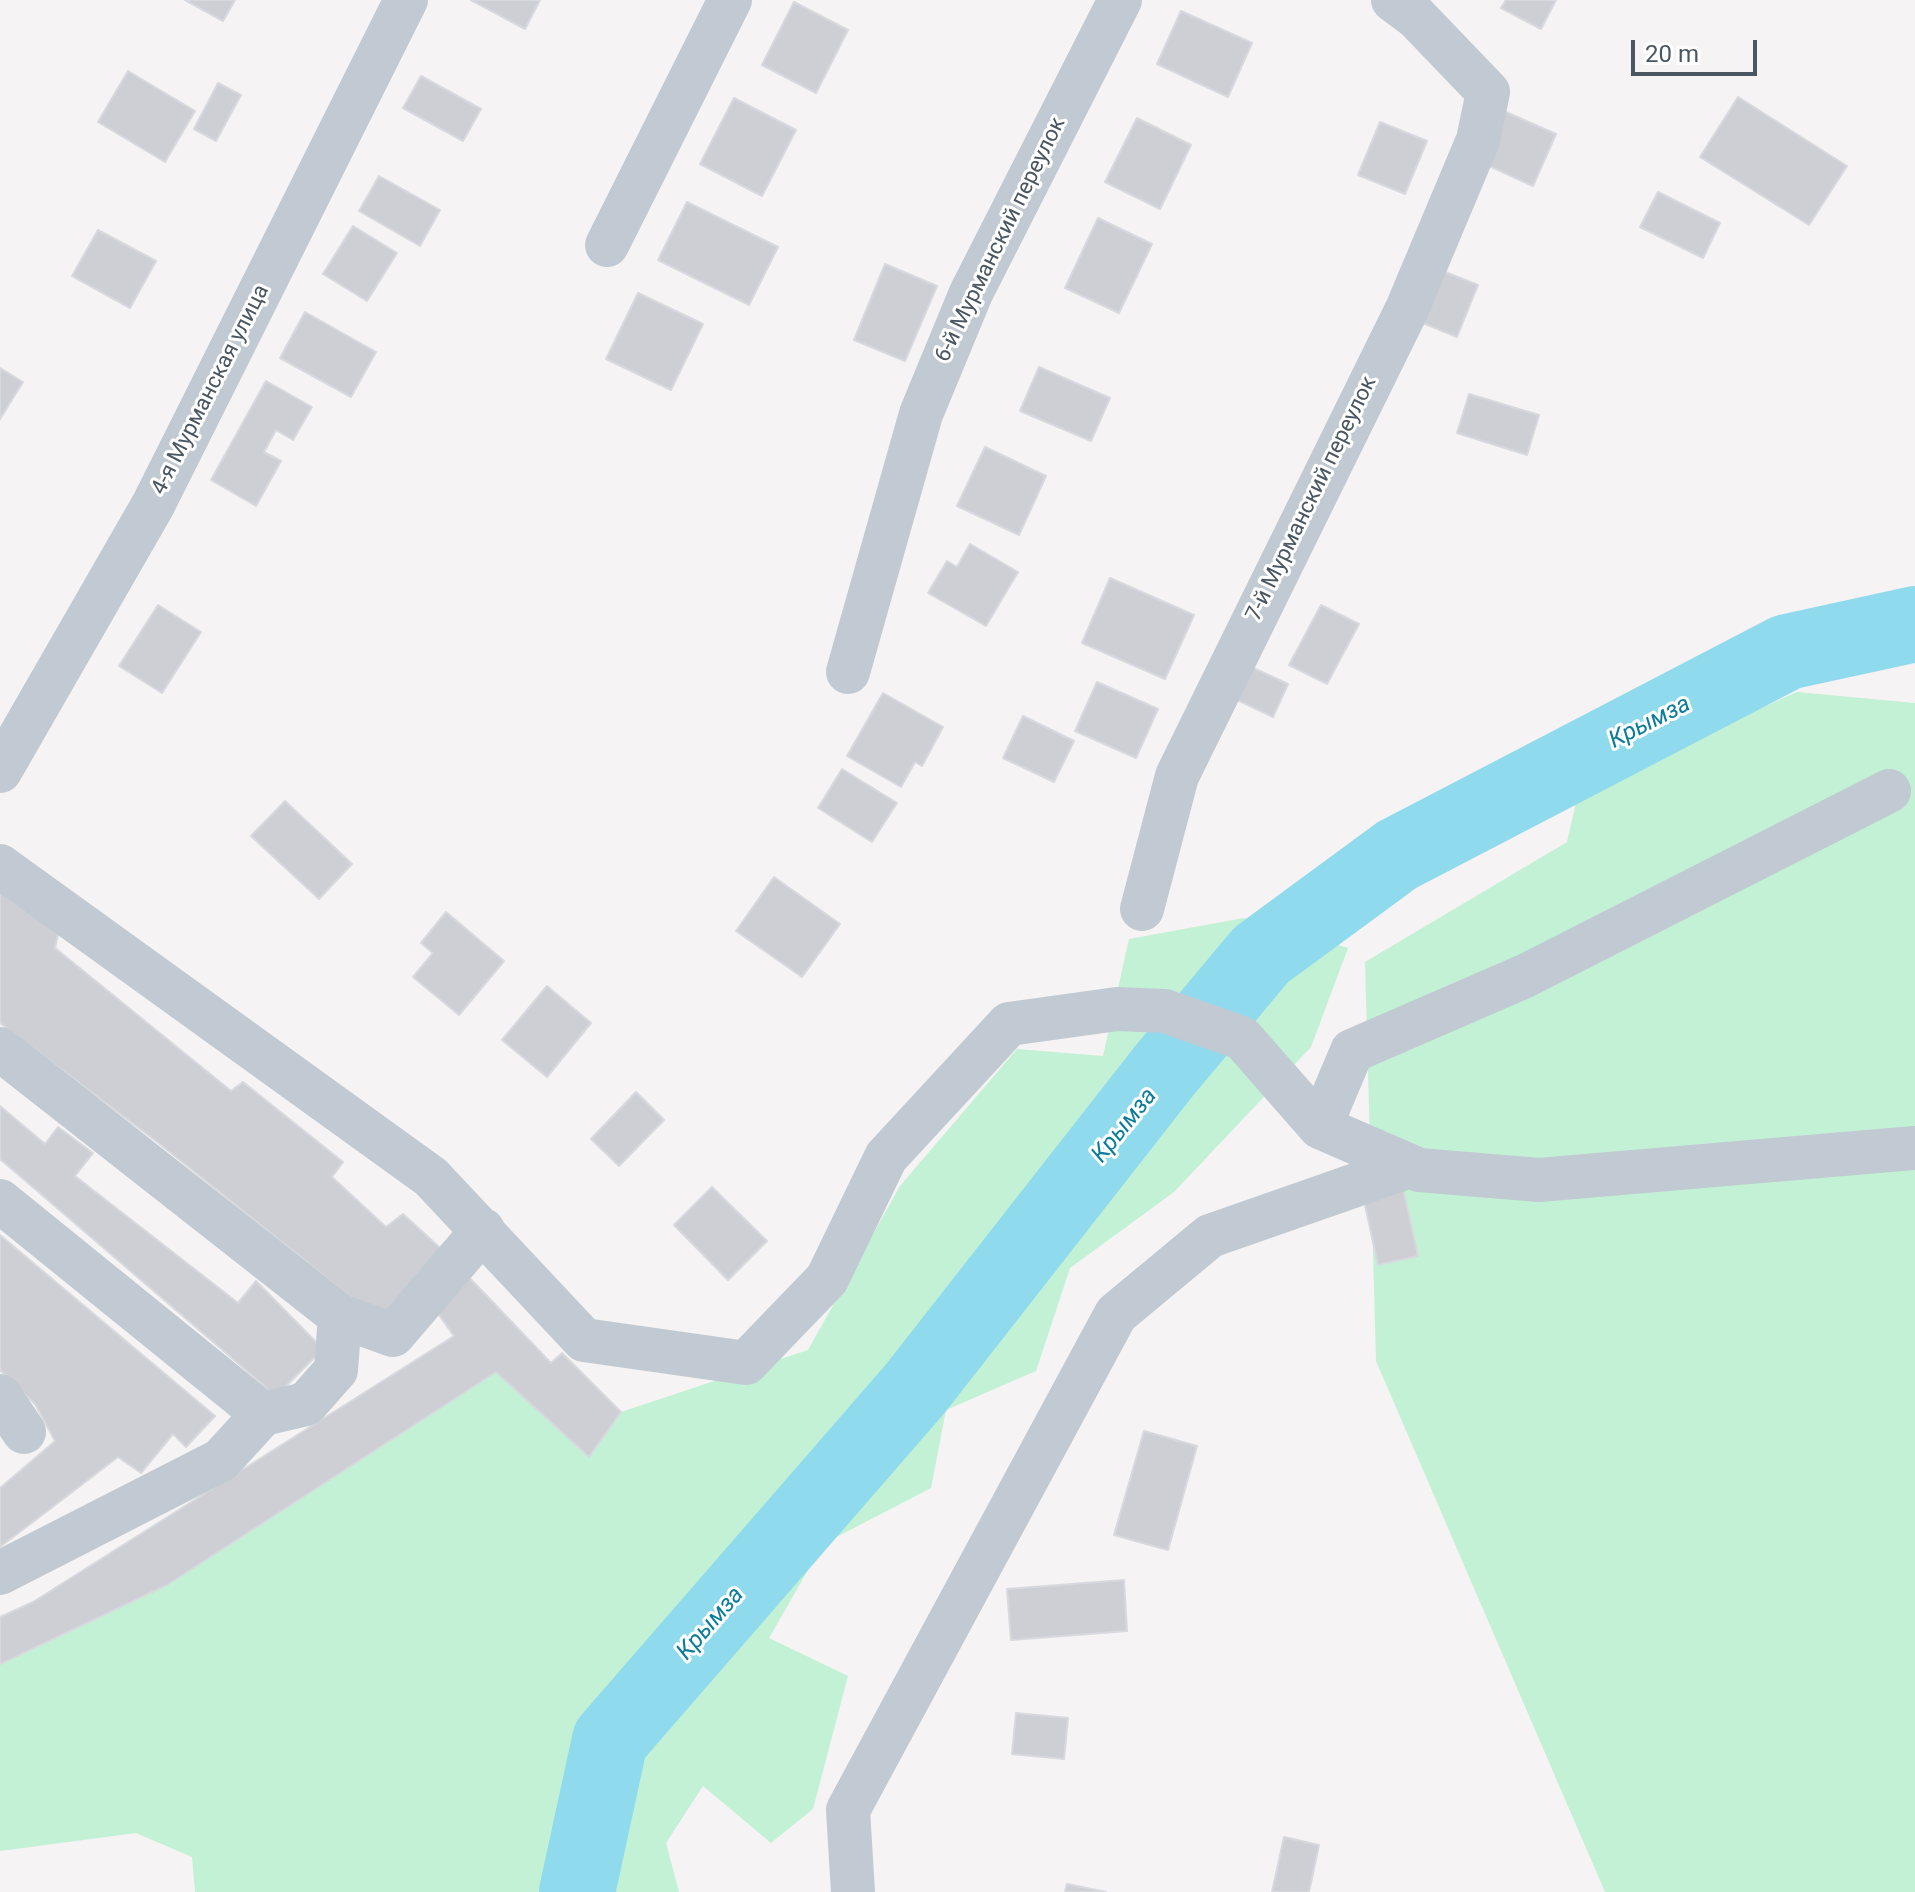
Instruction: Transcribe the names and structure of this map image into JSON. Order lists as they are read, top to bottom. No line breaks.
{"streets":{"street":["6-й Мурманский переулок","4-я Мурманская улица","7-й Мурманский переулок"]},"water":["Крымза"],"scale_bar":"20 m"}
